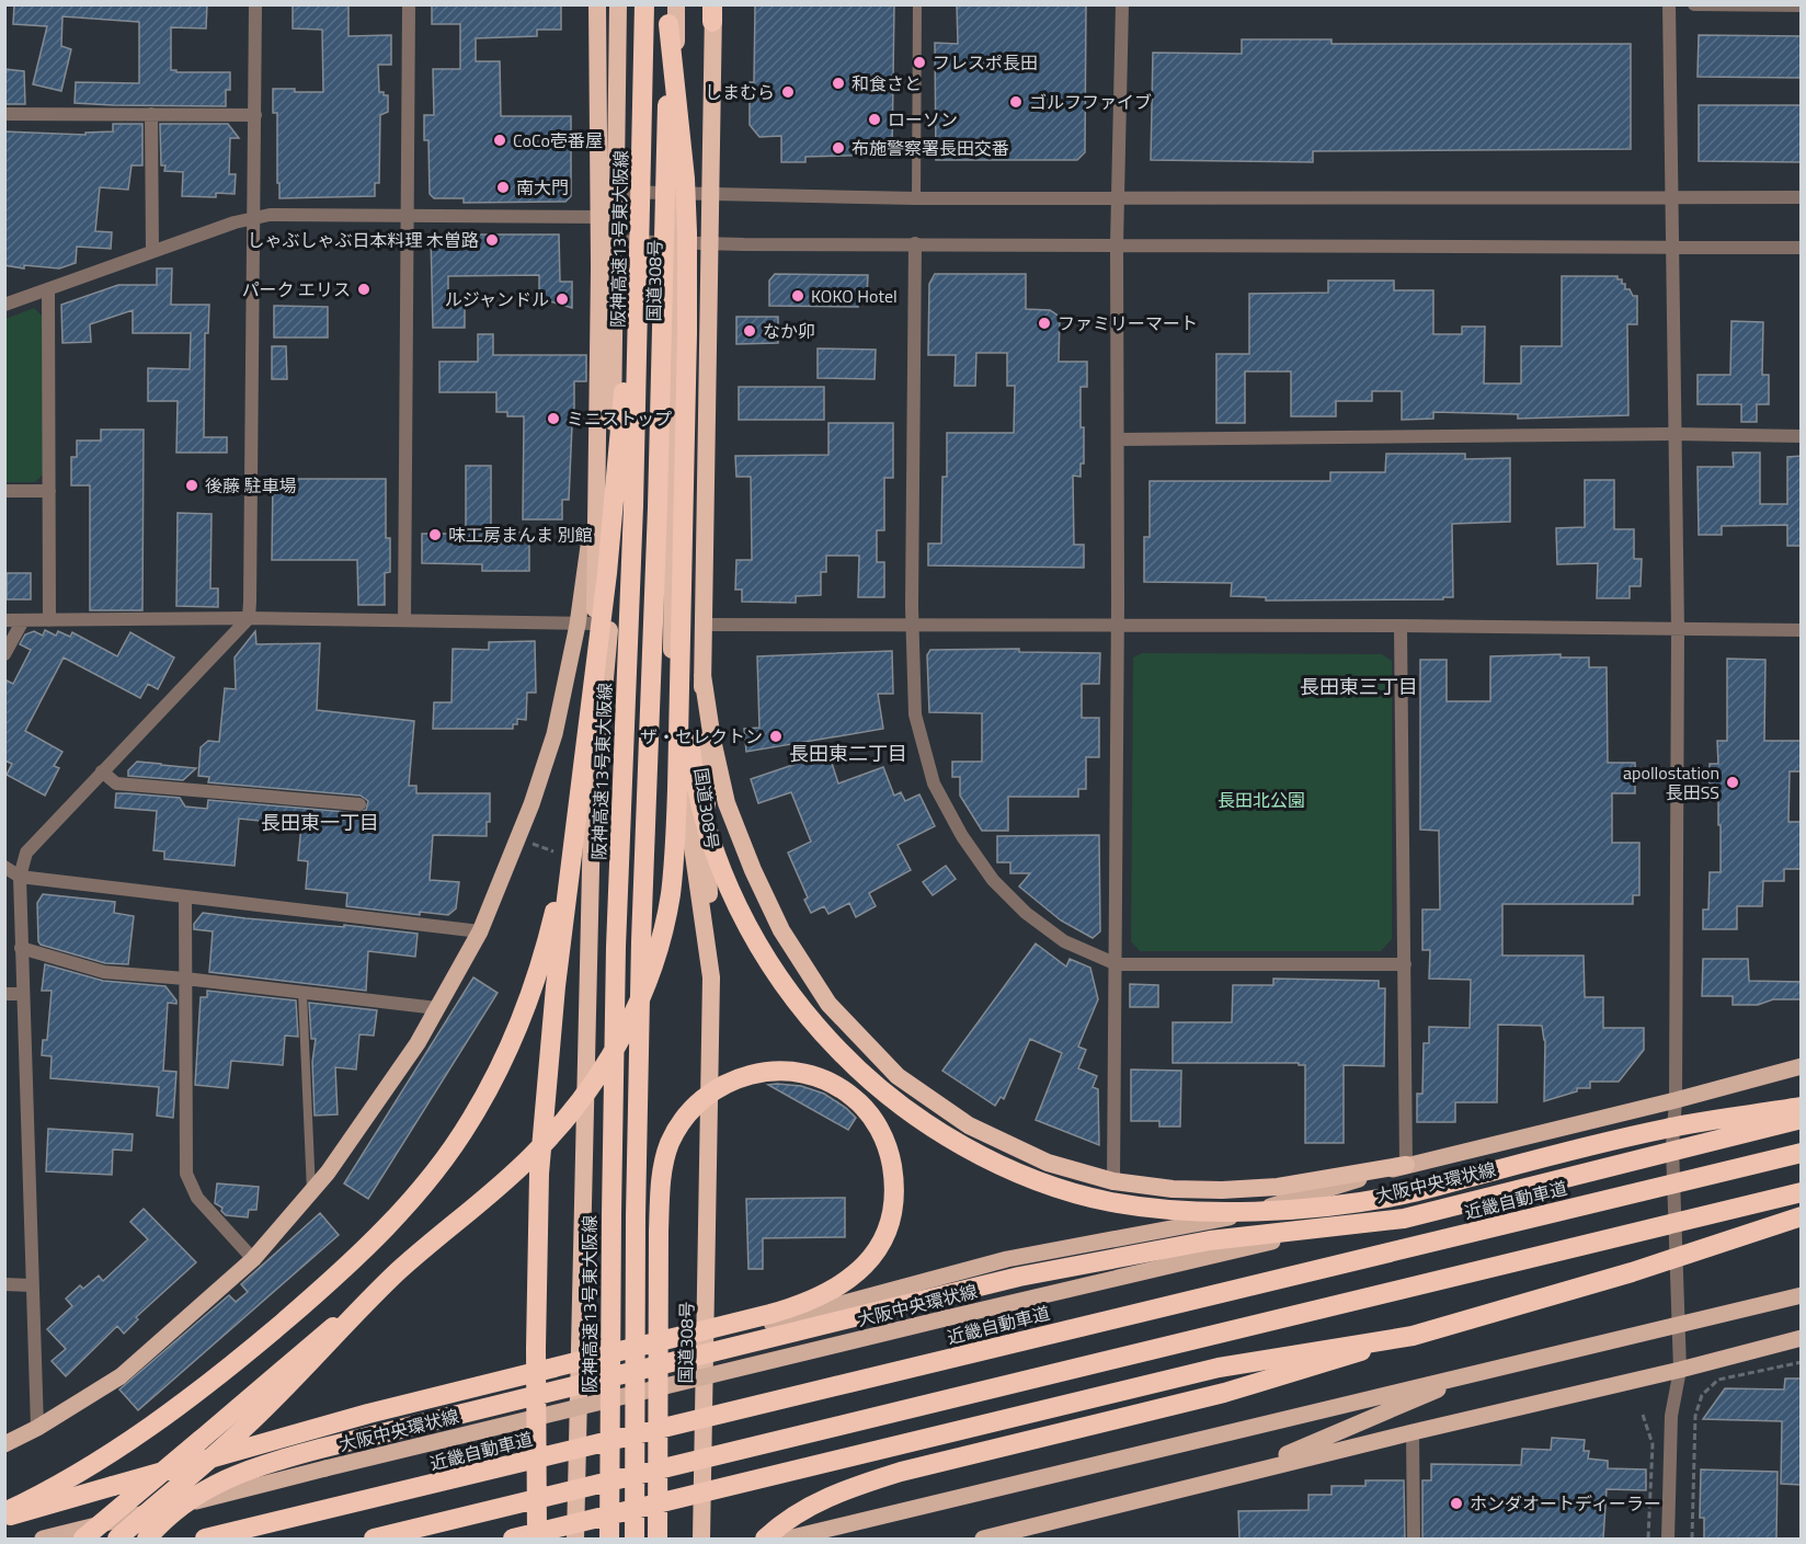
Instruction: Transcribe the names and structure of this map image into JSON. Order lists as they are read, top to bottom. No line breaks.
{"streets":{"highway":["阪神高速13号東大阪線","国道308号","近畿自動車道"],"main road":["大阪中央環状線"]},"districts":["長田東三丁目","長田東二丁目","長田東一丁目"],"parks":["長田北公園"],"places":["フレスポ長田","和食さと","しまむら","ゴルフファイブ","ローソン","CoCo壱番屋","布施警察署長田交番","南大門","しゃぶしゃぶ日本料理 木曽路","パーク エリス","KOKO Hotel","ルジャンドル","ファミリーマート","なか卯","ミニストップ","後藤 駐車場","味工房まんま 別館","ザ・セレクトン","apollostation 長田SS","ホンダオートディーラー"]}
